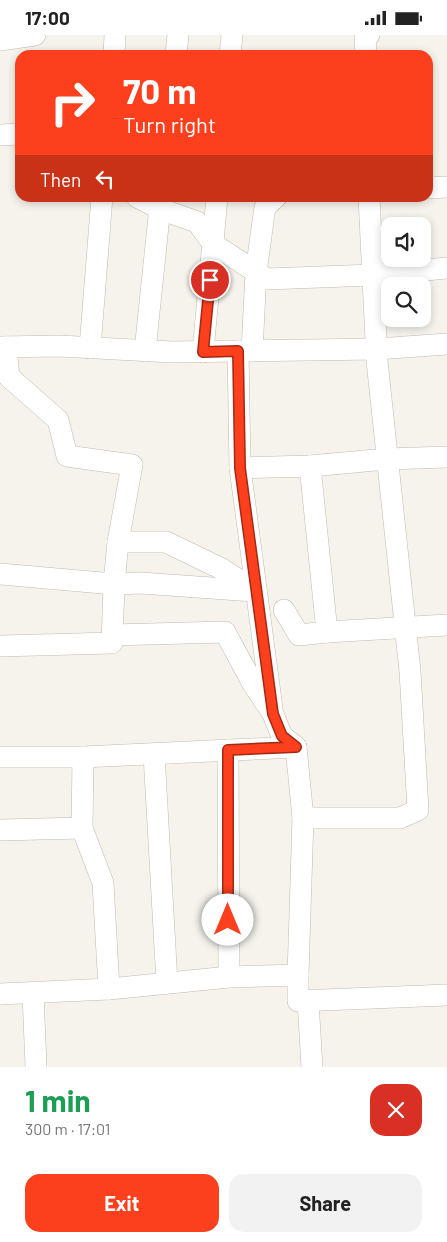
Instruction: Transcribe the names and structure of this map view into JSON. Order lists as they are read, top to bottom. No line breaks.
{"page":{"status":"17:00","turn":["70 m","Turn right"],"then":"Then","heading":["1 min","300 m · 17:01"],"buttons":["Exit","Share"]}}
